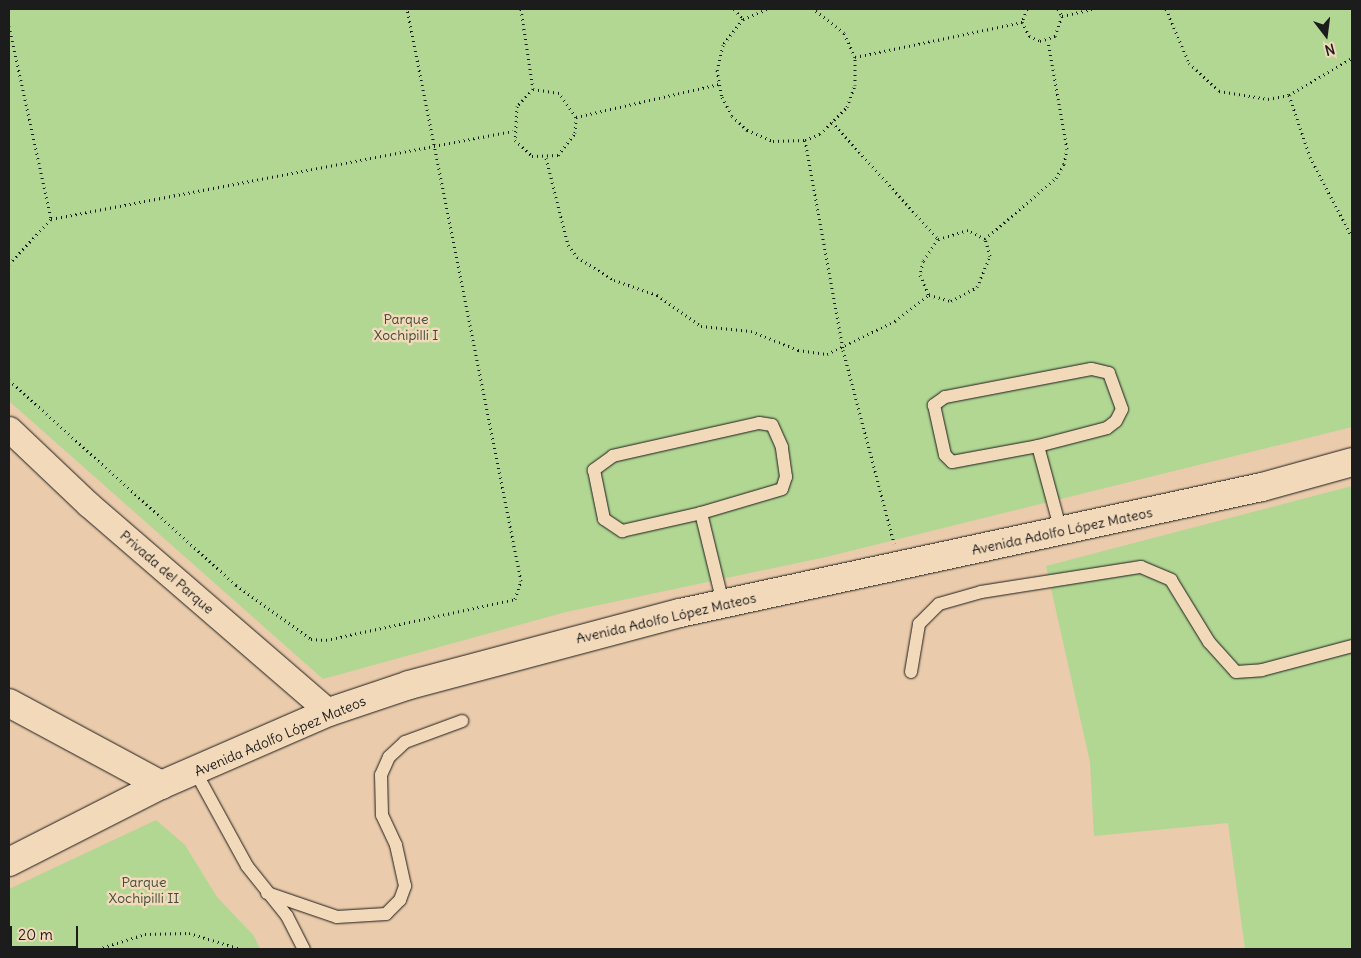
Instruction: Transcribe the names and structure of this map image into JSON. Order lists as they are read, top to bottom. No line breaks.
{"streets":{"street":["Avenida Adolfo López Mateos","Privada del Parque"]},"crossings":[["Avenida Adolfo López Mateos","Privada del Parque"]],"parks":["Parque Xochipilli I","Parque Xochipilli II"],"scale_bar":"20 m","north":"bottom"}
